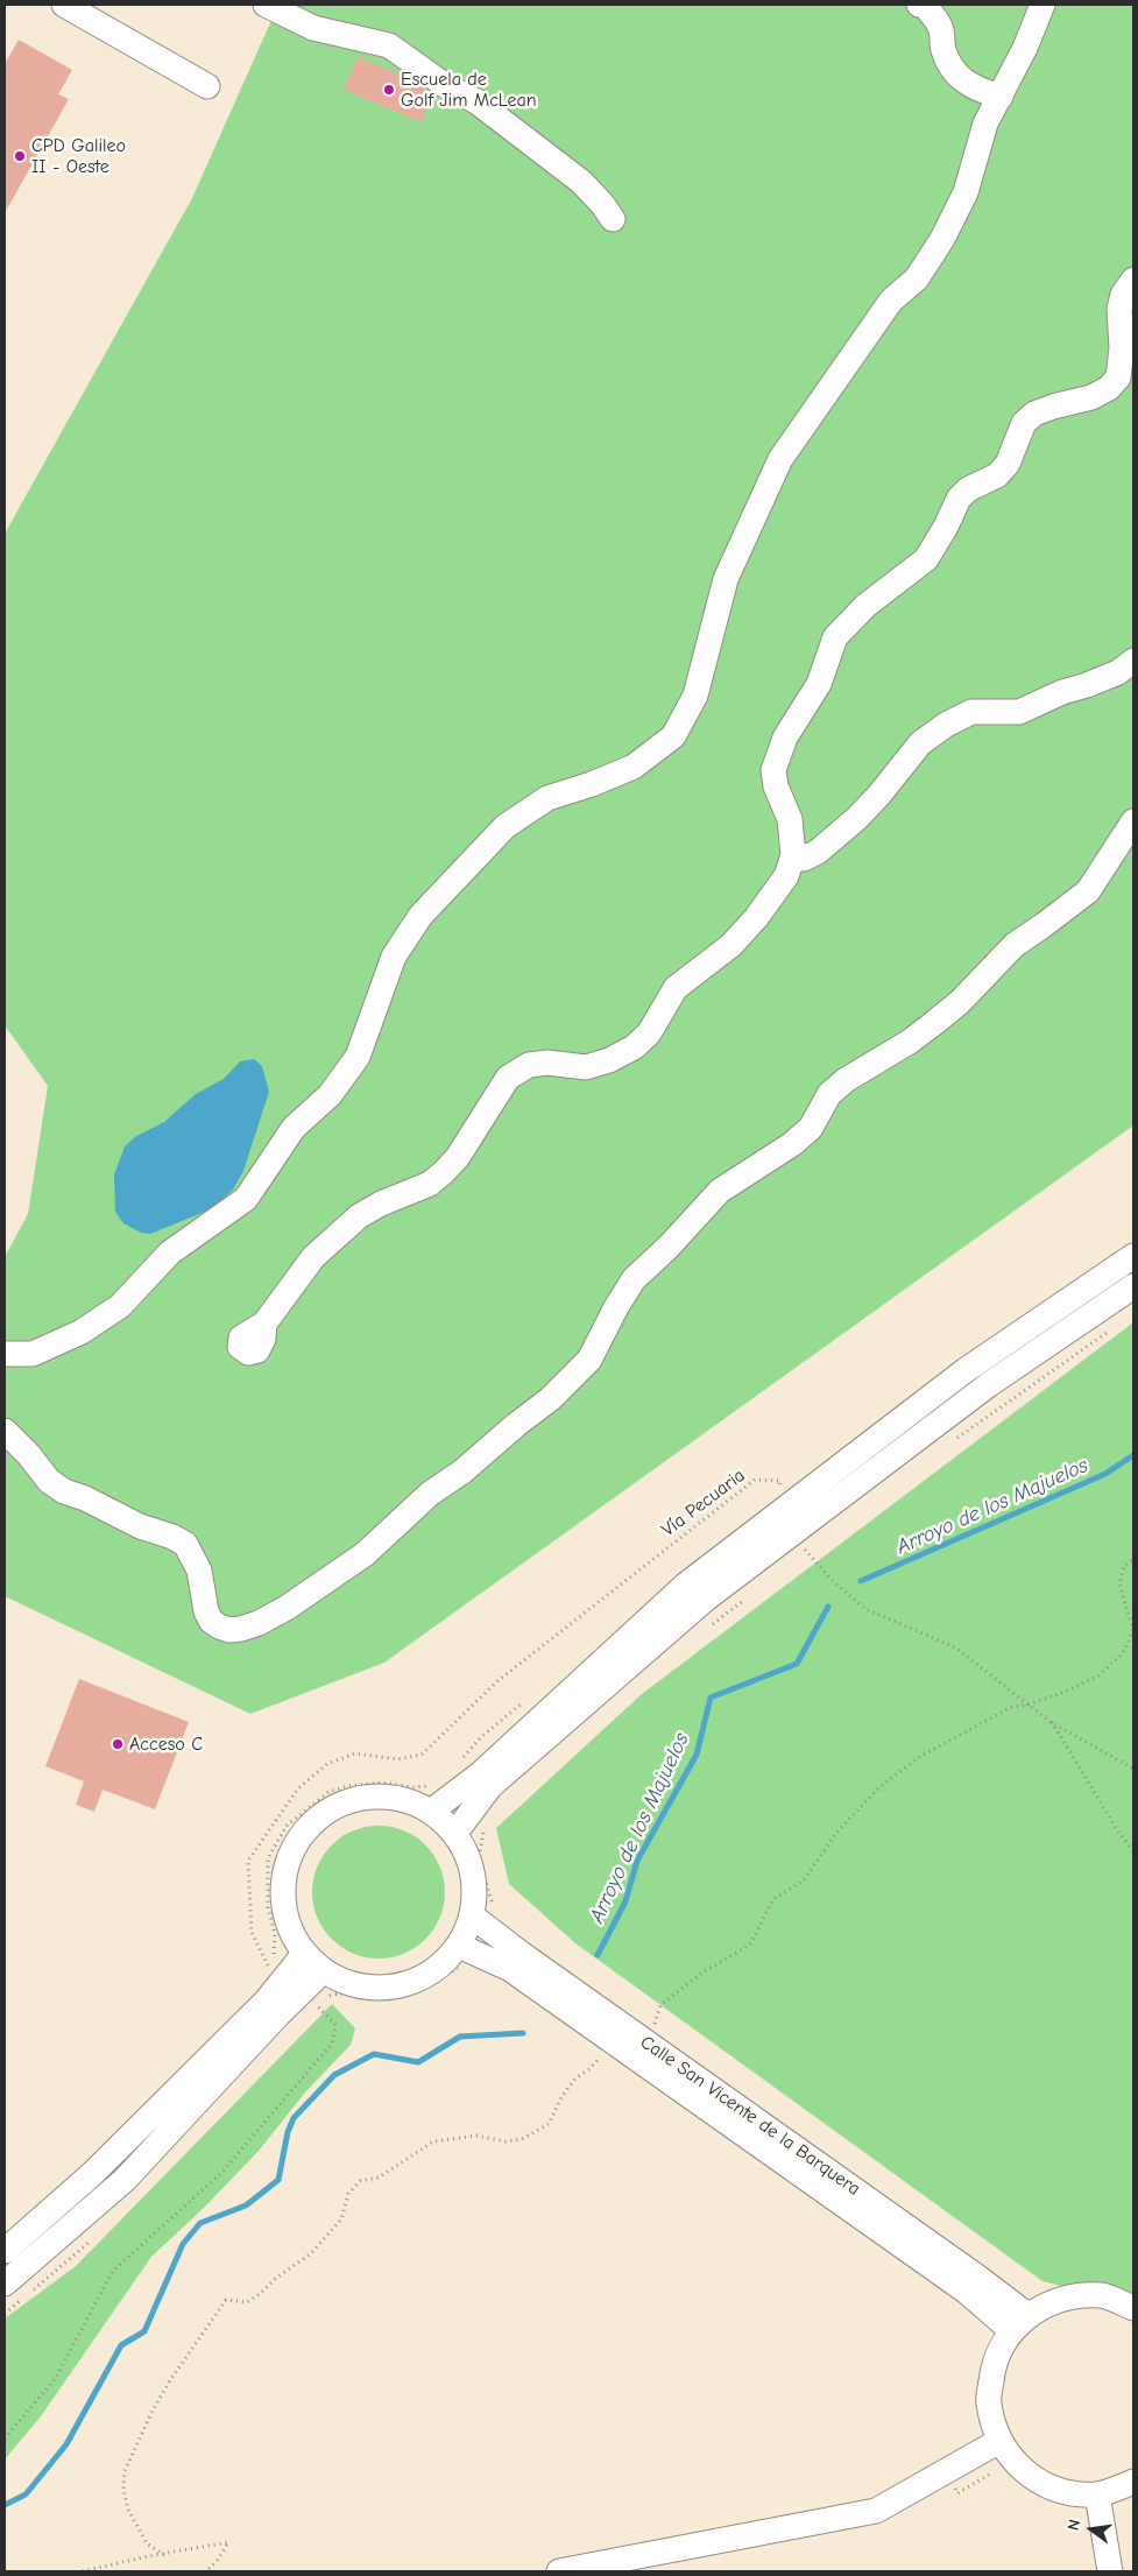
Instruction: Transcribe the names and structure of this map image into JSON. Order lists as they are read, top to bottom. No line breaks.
{"streets":{"street":["Calle San Vicente de la Barquera"],"path":["Vía Pecuaria"]},"water":["Arroyo de los Majuelos"],"places":["Escuela de Golf Jim McLean","CPD Galileo II - Oeste","Acceso C"],"north":"left"}
